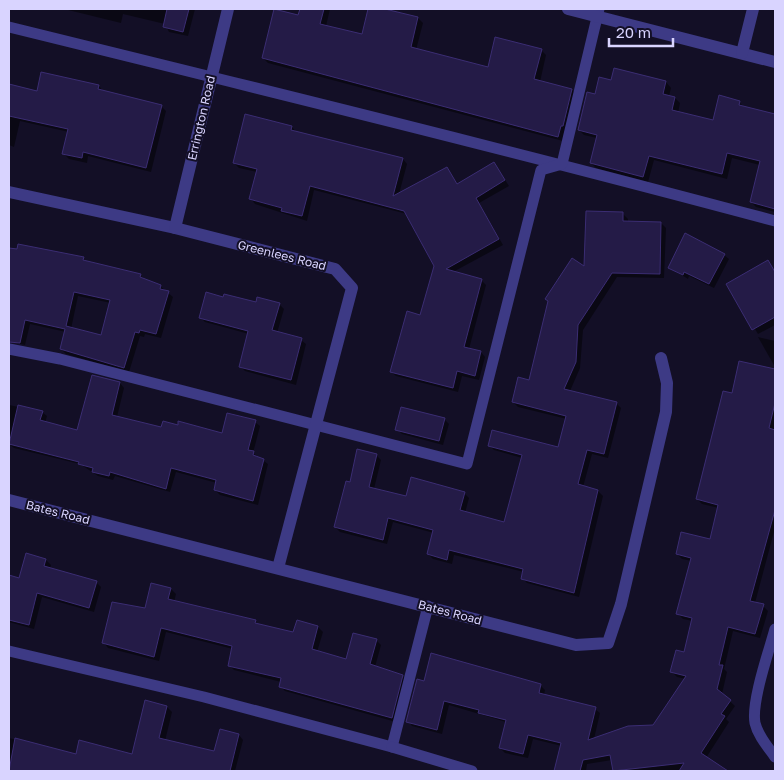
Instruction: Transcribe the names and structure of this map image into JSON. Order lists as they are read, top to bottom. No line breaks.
{"streets":{"street":["Errington Road","Greenlees Road","Bates Road"]},"crossings":[["Errington Road","Greenlees Road"],["Greenlees Road","Bates Road"]],"scale_bar":"20 m"}
